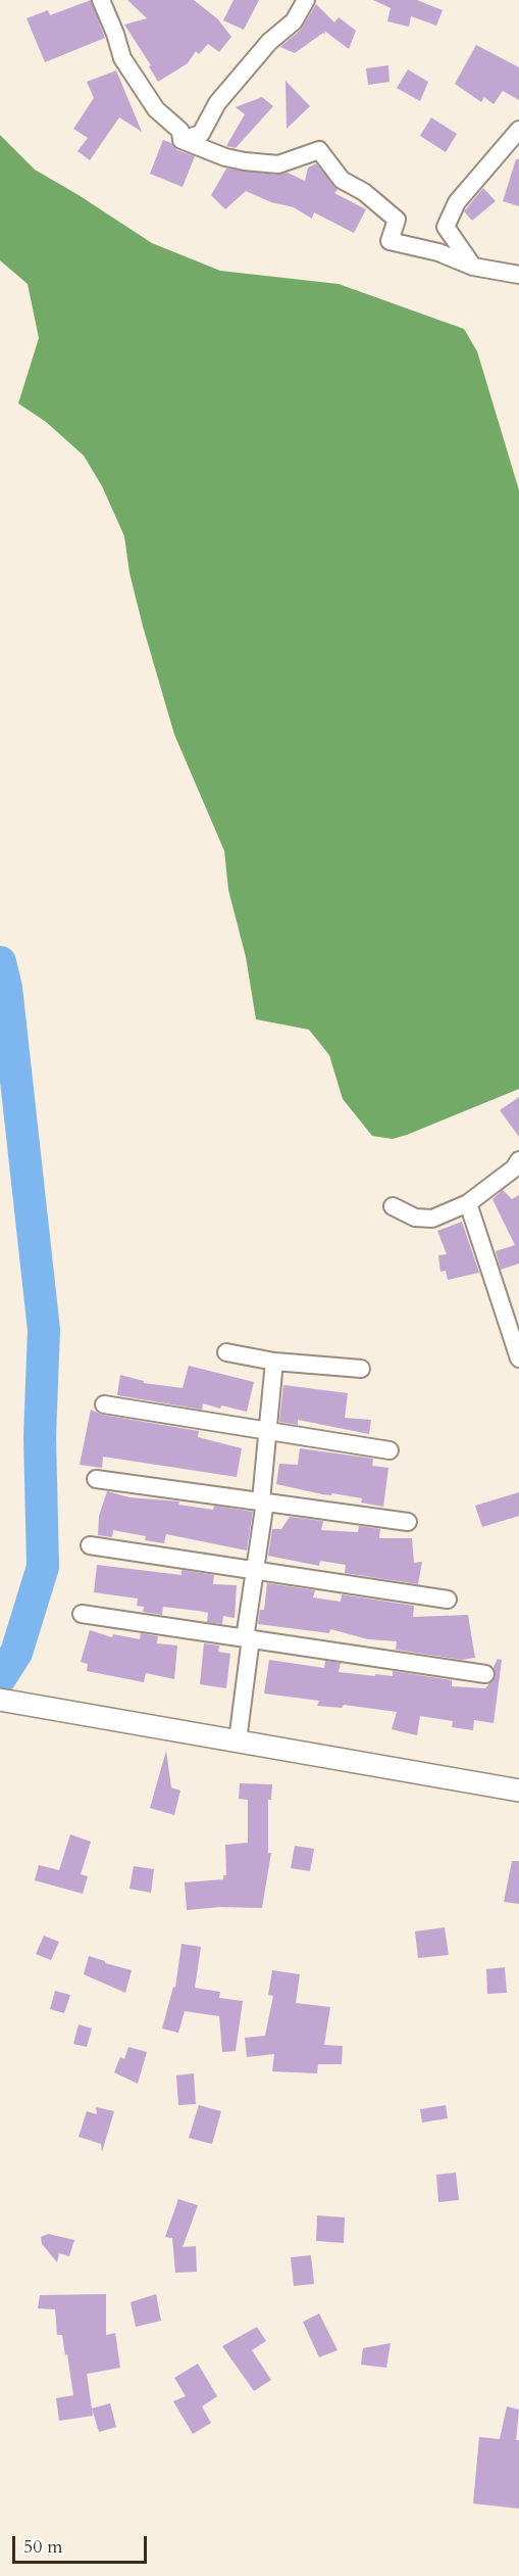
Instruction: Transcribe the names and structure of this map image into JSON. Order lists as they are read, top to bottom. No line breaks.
{"scale_bar":"50 m"}
